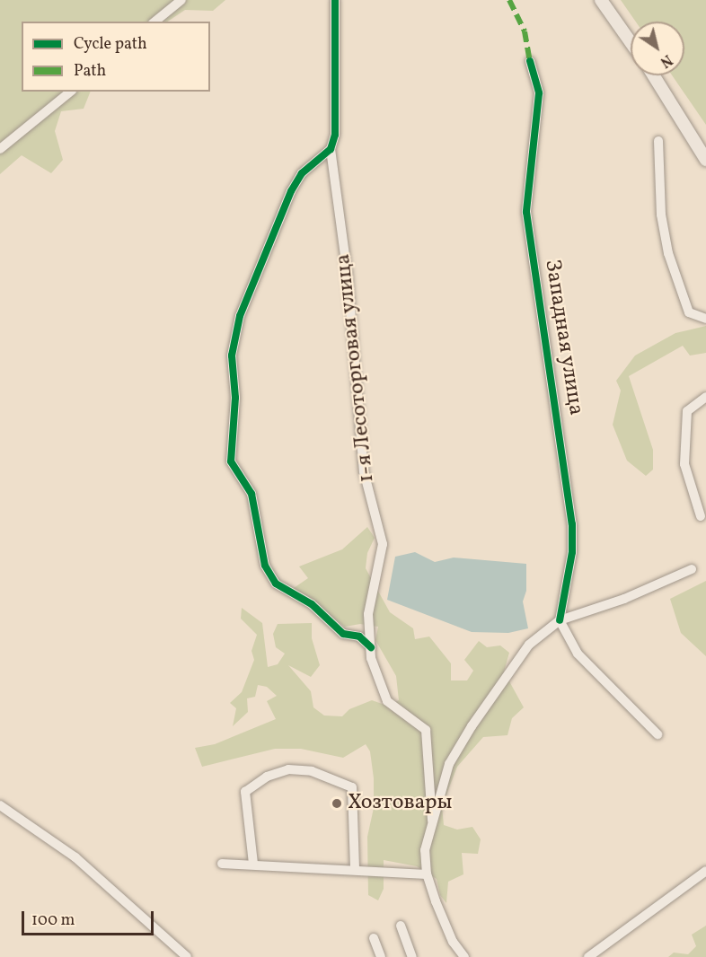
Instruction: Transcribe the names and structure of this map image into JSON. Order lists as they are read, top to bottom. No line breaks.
{"streets":{"street":["Западная улица","1-я Лесоторговая улица"]},"places":["Хозтовары"],"legend":["Cycle path","Path"],"scale_bar":"100 m","north":"bottom right"}
